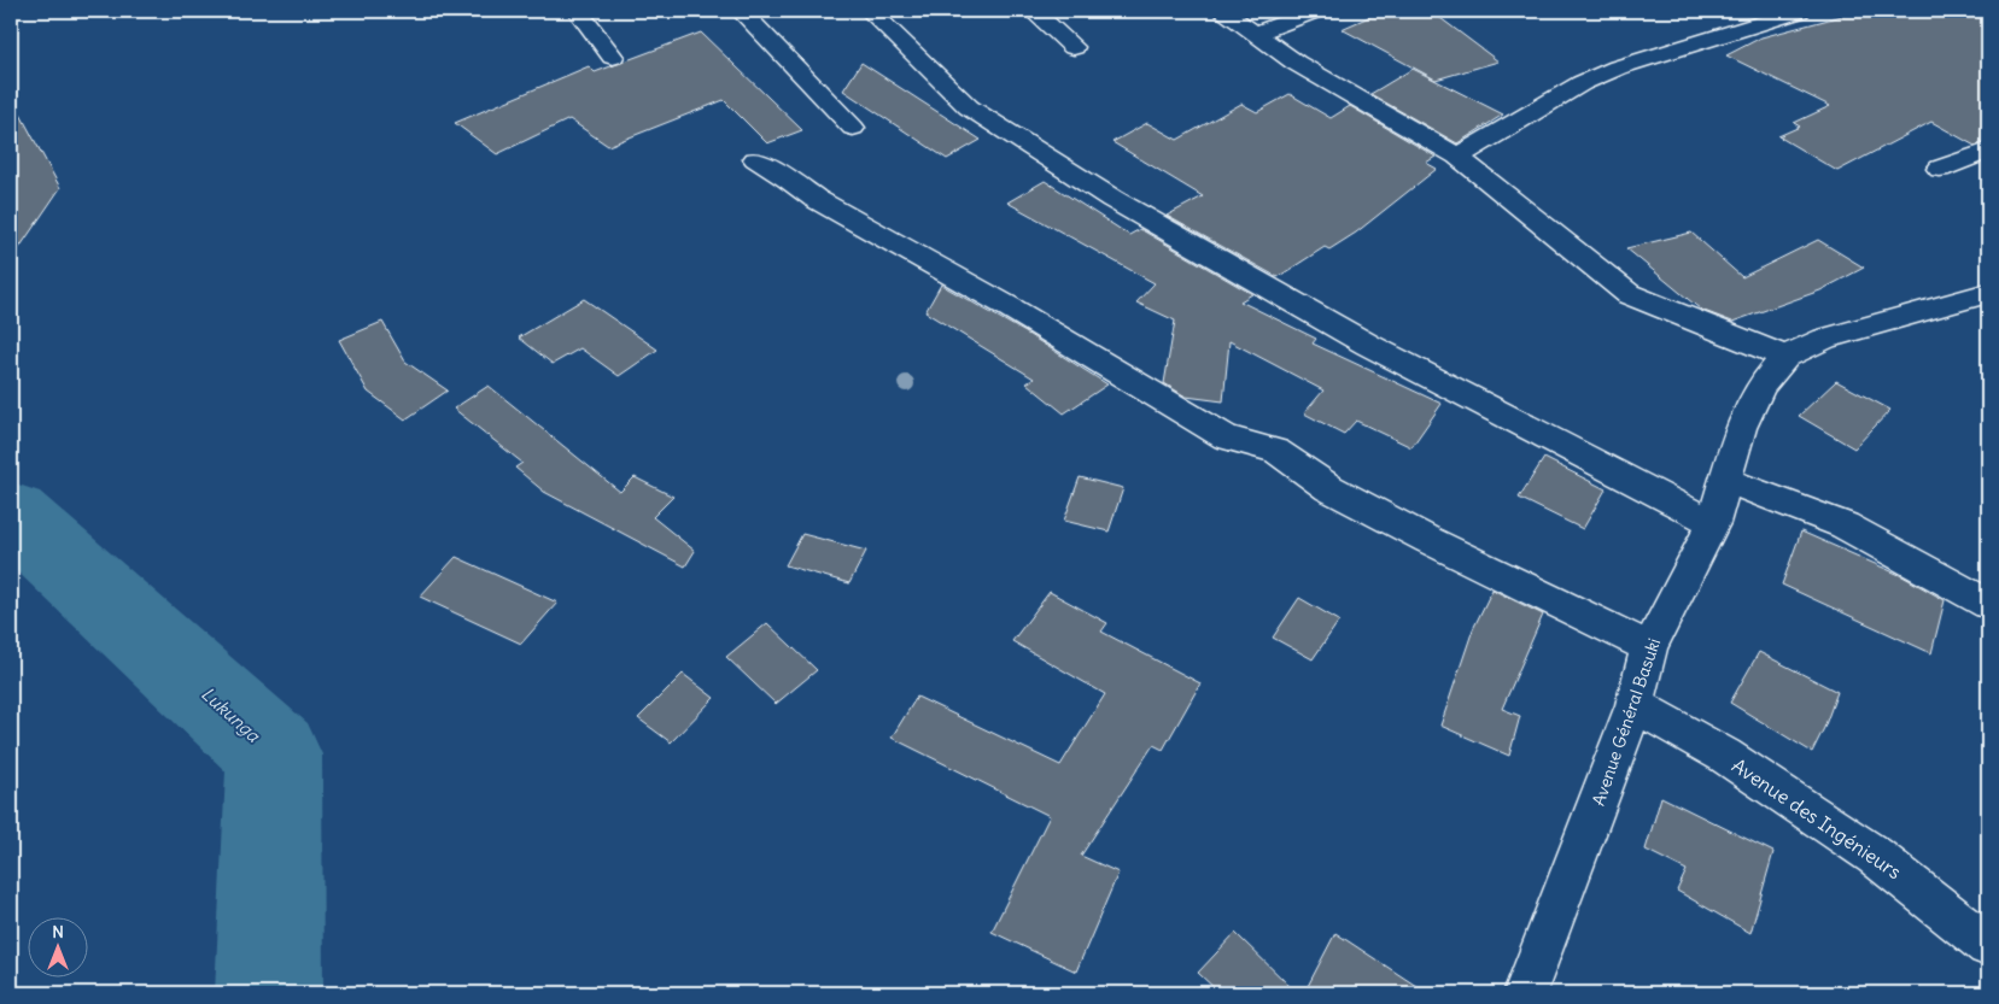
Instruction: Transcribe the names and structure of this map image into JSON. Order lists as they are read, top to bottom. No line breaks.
{"streets":{"street":["Avenue Général Basuki","Avenue des Ingénieurs"]},"crossings":[["Avenue Général Basuki","Avenue des Ingénieurs"]],"water":["Lukunga"],"north":"top"}
